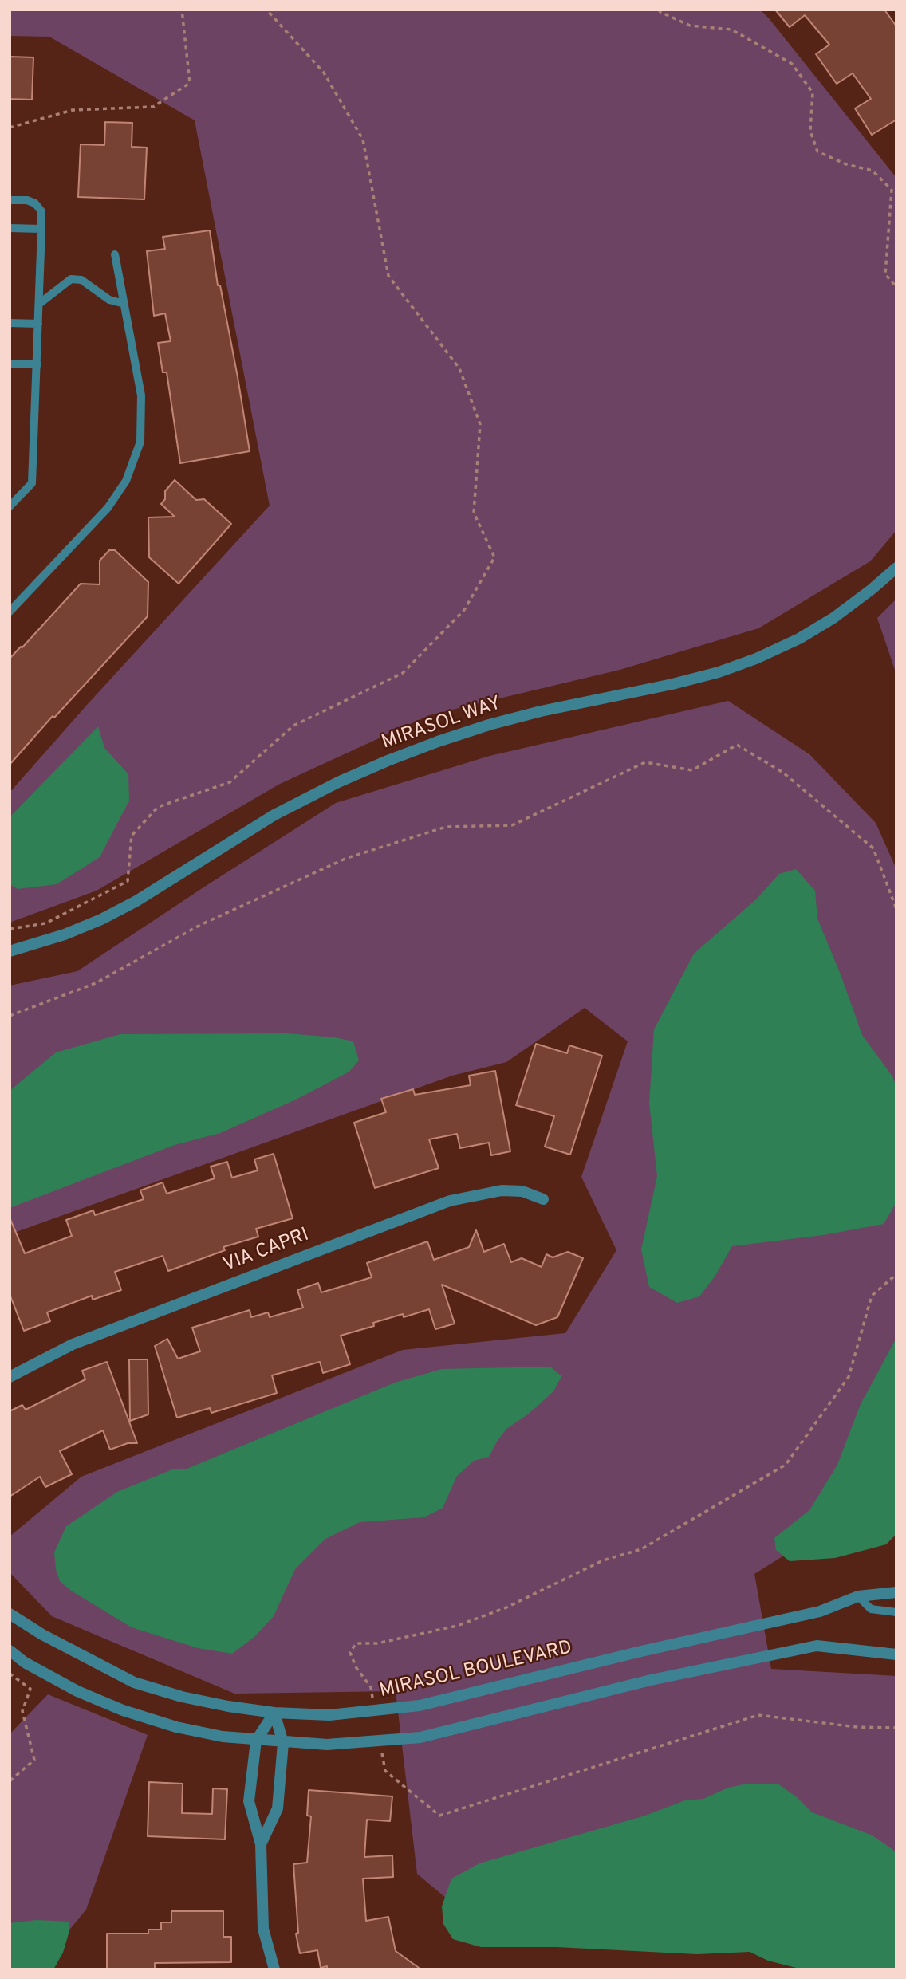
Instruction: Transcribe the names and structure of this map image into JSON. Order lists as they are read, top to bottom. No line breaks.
{"streets":{"street":["MIRASOL WAY","VIA CAPRI","MIRASOL BOULEVARD"]}}
